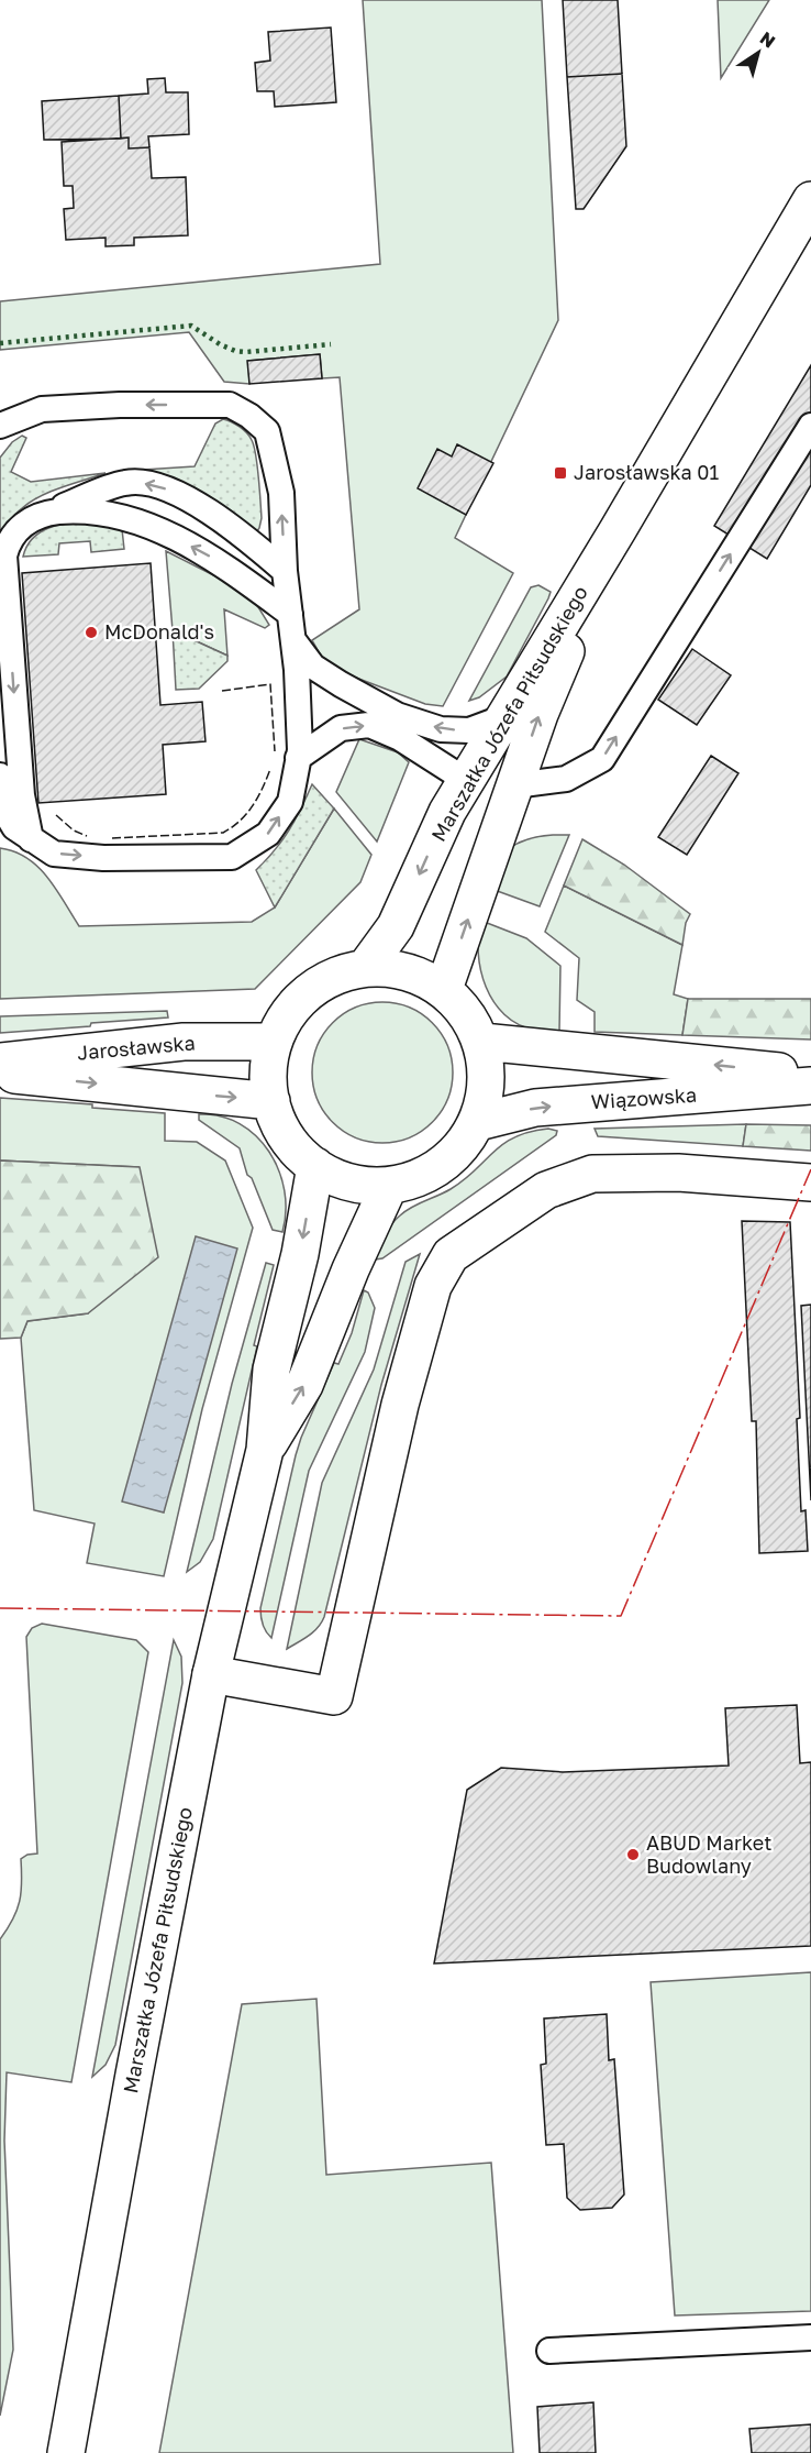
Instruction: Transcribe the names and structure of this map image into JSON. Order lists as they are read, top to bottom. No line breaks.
{"streets":{"main road":["Marszałka Józefa Piłsudskiego","Jarosławska","Wiązowska"]},"crossings":[["Marszałka Józefa Piłsudskiego","Jarosławska"],["Marszałka Józefa Piłsudskiego","Wiązowska"],["Jarosławska","Wiązowska"]],"places":{"transit":["Jarosławska 01"],"other":["McDonald's","ABUD Market Budowlany"]},"north":"top right"}
